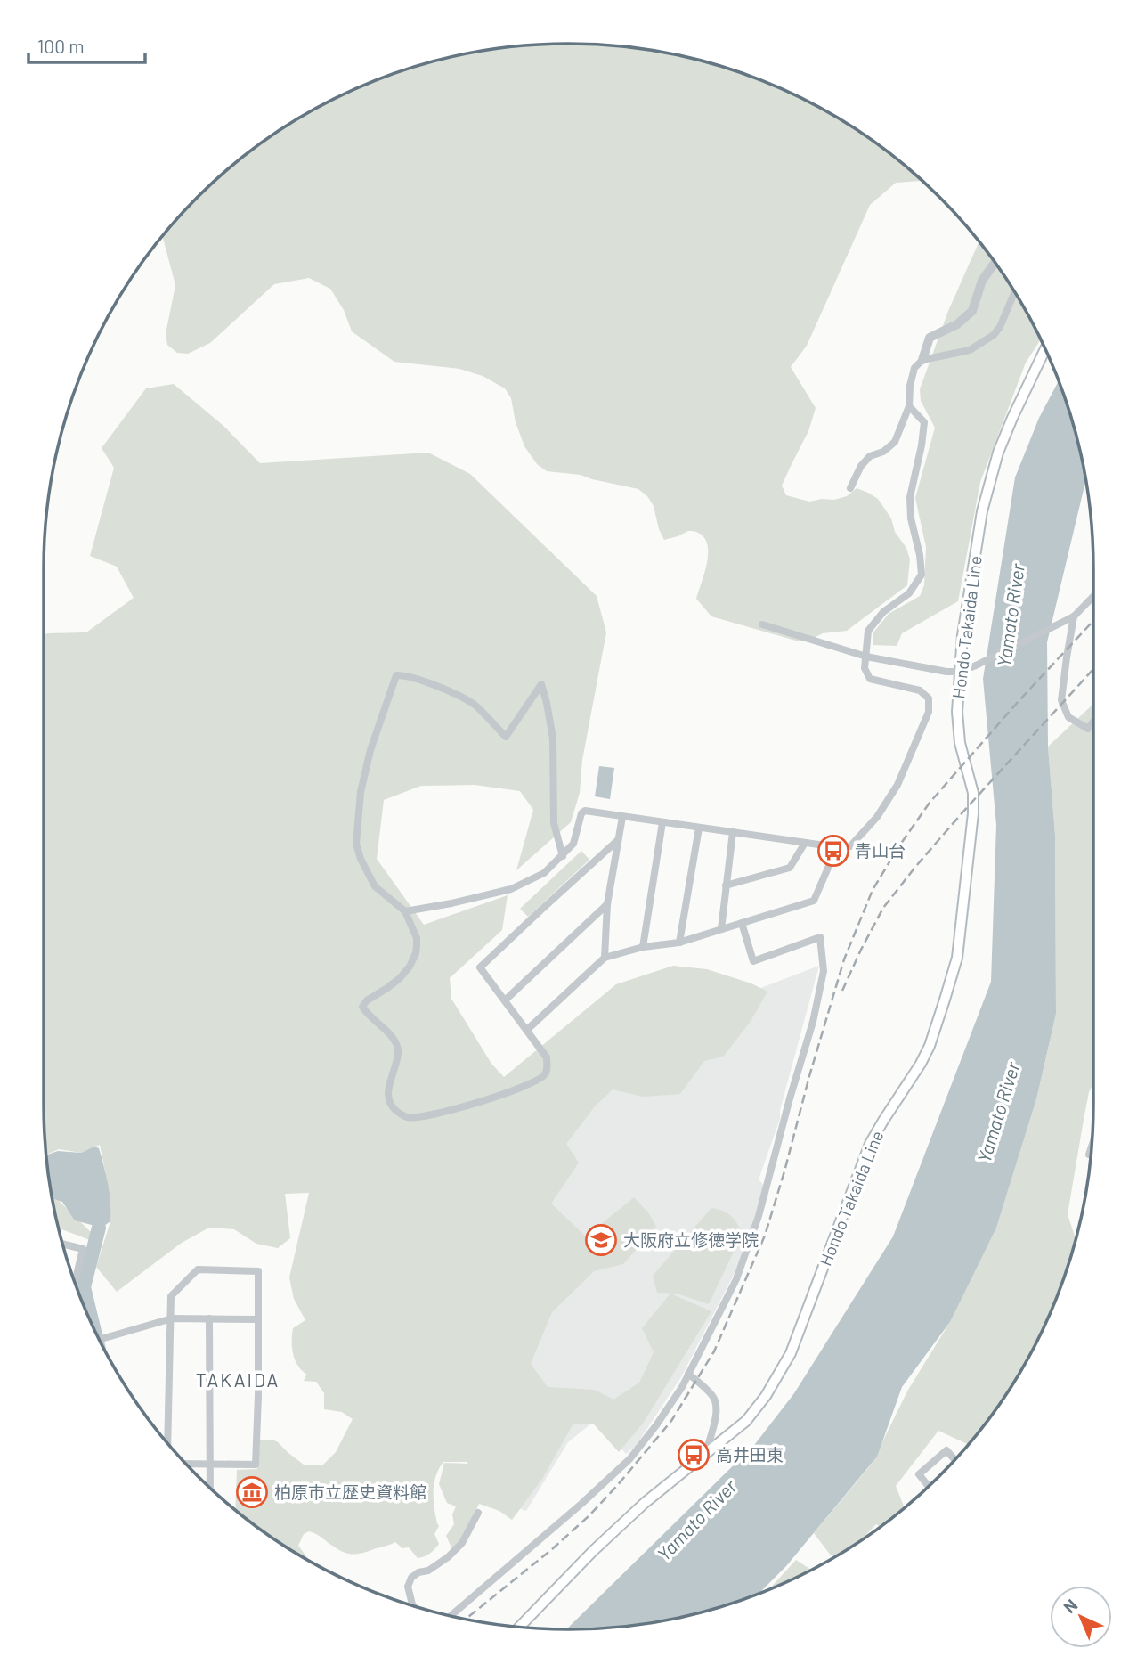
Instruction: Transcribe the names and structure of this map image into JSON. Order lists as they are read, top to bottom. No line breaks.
{"streets":{"main road":["Hondo Takaida Line"]},"districts":["TAKAIDA"],"water":["Yamato River"],"places":{"bus stop":["青山台","高井田東"],"school or university":["大阪府立修徳学院"],"museum":["柏原市立歴史資料館"]},"scale_bar":"100 m","north":"top left"}
